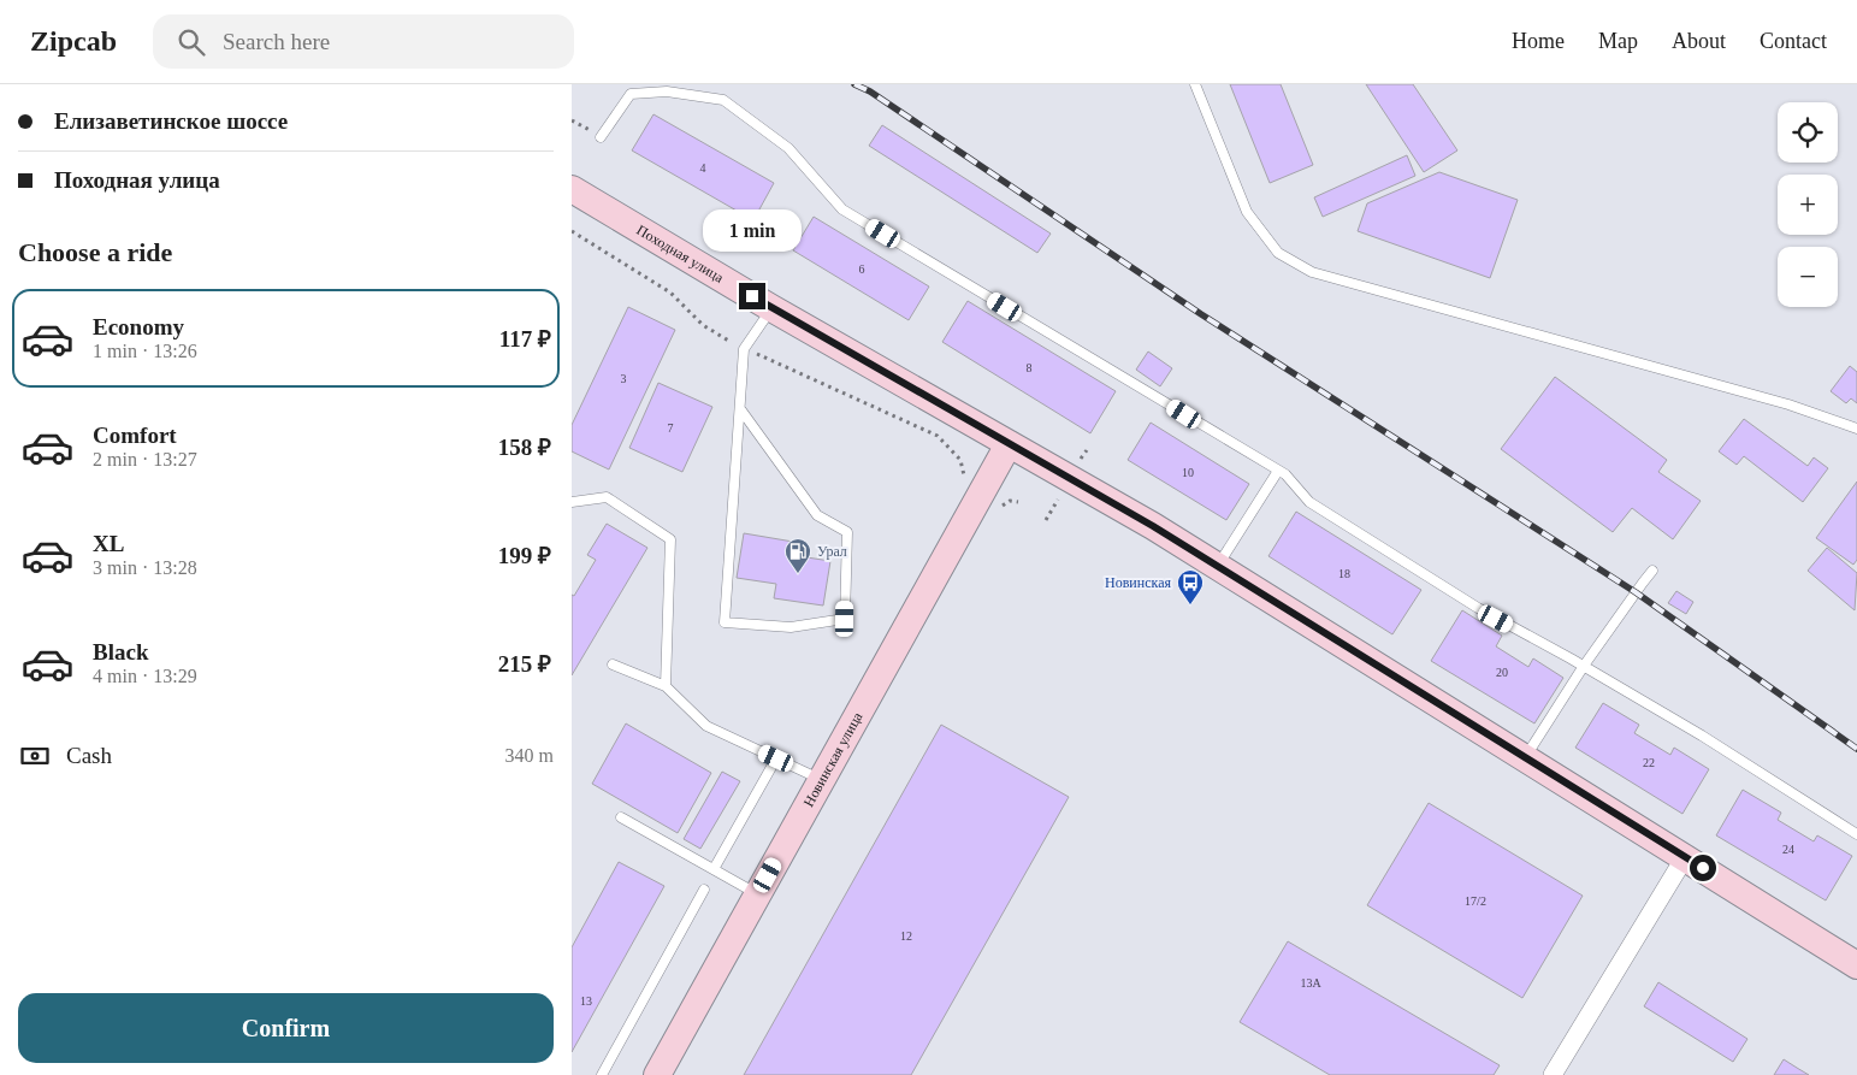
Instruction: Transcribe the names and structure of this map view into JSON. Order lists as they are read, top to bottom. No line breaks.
{"streets":{"main road":["Походная улица","Новинская улица"]},"crossings":[["Походная улица","Новинская улица"]],"places":{"fuel station":["Урал"],"bus stop":["Новинская"]},"house_numbers":["4","6","8","3","7","10","18","20","22","24","17/2","12","13А","13"],"page":{"header":"Zipcab","search":"Search here","nav":["Home","Map","About","Contact"],"banner":["Елизаветинское шоссе","Походная улица"],"map_buttons":["+","−"],"bubble":"1 min","heading":"Choose a ride","list":[{"name":"Economy","note":"1 min · 13:26","value":"117 ₽"},{"name":"Comfort","note":"2 min · 13:27","value":"158 ₽"},{"name":"XL","note":"3 min · 13:28","value":"199 ₽"},{"name":"Black","note":"4 min · 13:29","value":"215 ₽"}],"pay":["Cash","340 m"],"buttons":"Confirm"}}
